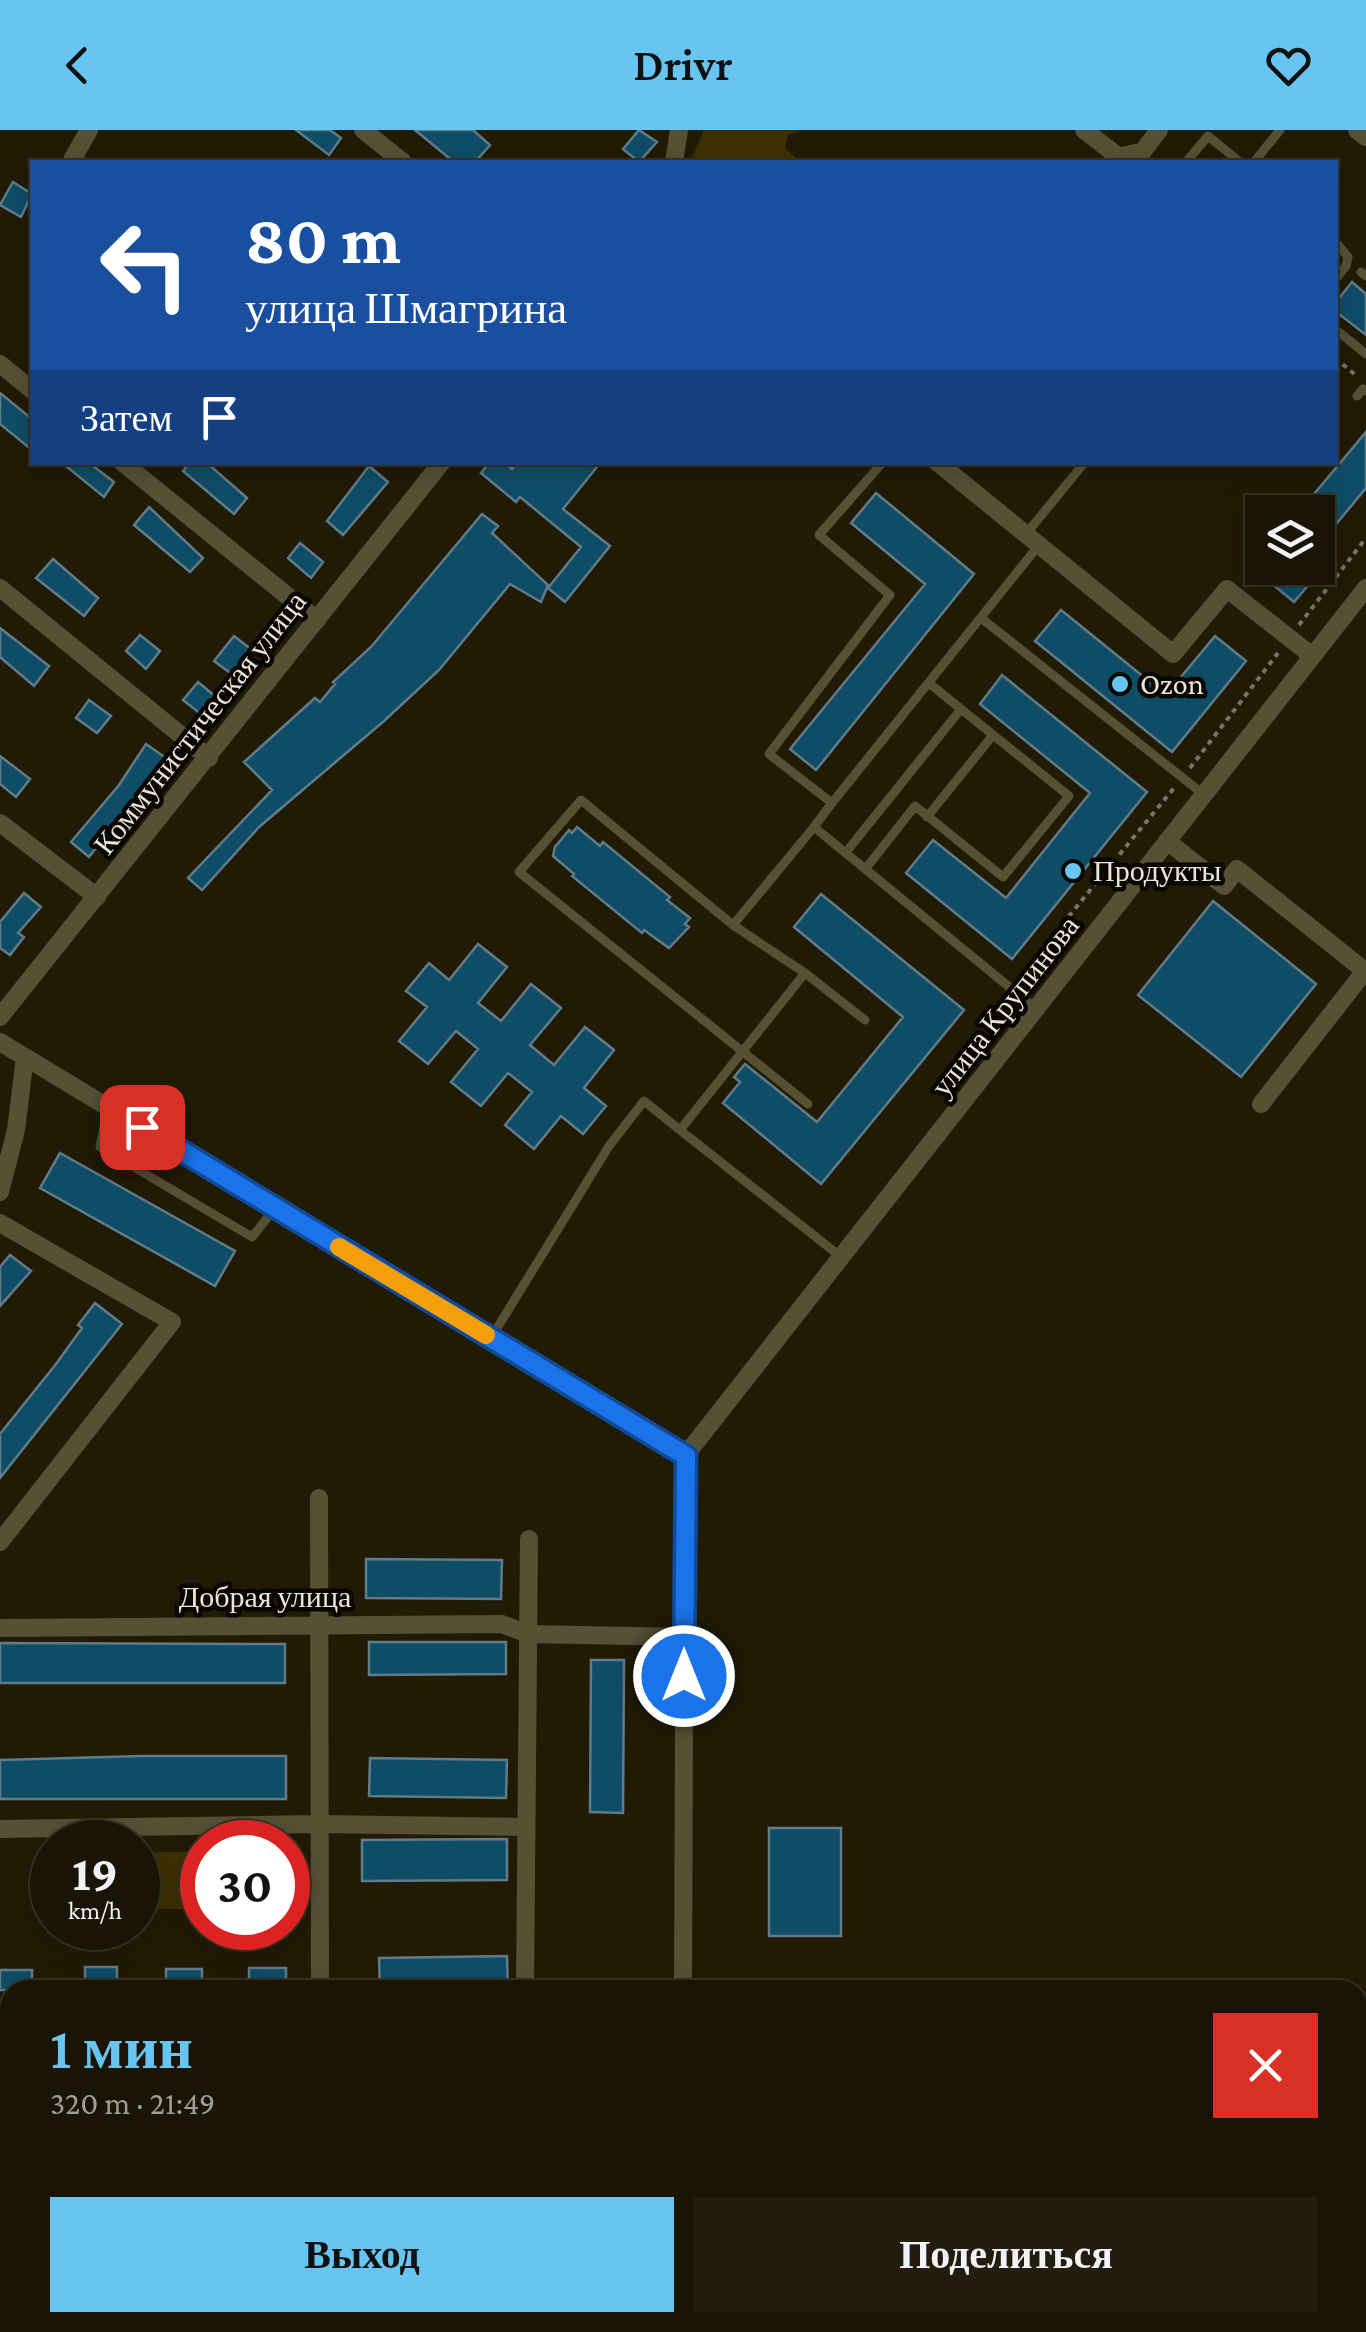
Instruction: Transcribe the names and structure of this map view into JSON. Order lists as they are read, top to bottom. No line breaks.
{"streets":{"street":["Коммунистическая улица","улица Крупинова","Добрая улица"]},"places":["Ozon","Продукты"],"page":{"header":"Drivr","turn":["80 m","улица Шмагрина"],"then":"Затем","speed":"19 km/h","limit":"30","heading":["1 мин","320 m · 21:49"],"buttons":["Выход","Поделиться"]}}
